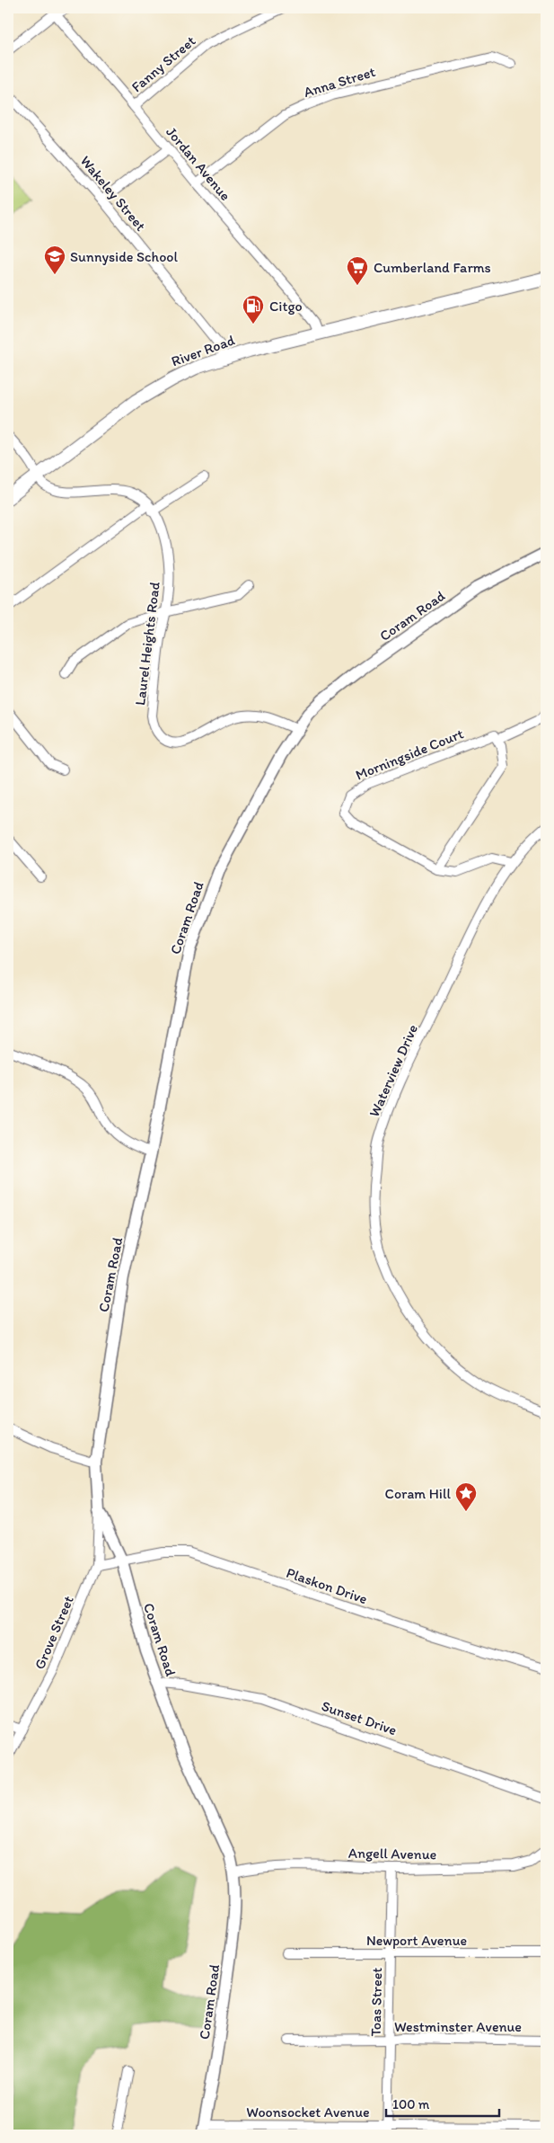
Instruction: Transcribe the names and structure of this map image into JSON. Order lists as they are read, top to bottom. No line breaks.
{"streets":{"main road":["River Road"],"street":["Fanny Street","Anna Street","Jordan Avenue","Wakeley Street","Coram Road","Laurel Heights Road","Morningside Court","Waterview Drive","Plaskon Drive","Grove Street","Sunset Drive","Angell Avenue","Newport Avenue","Toas Street","Westminster Avenue","Woonsocket Avenue"]},"crossings":[["Fanny Street","Jordan Avenue"],["Anna Street","Jordan Avenue"],["Jordan Avenue","River Road"],["Wakeley Street","River Road"],["Coram Road","Laurel Heights Road"],["Coram Road","Plaskon Drive"],["Coram Road","Grove Street"],["Coram Road","Sunset Drive"],["Coram Road","Angell Avenue"],["Coram Road","Woonsocket Avenue"],["Morningside Court","Waterview Drive"],["Plaskon Drive","Grove Street"],["Angell Avenue","Toas Street"],["Newport Avenue","Toas Street"],["Toas Street","Westminster Avenue"],["Toas Street","Woonsocket Avenue"]],"places":{"school or university":["Sunnyside School"],"supermarket":["Cumberland Farms"],"fuel station":["Citgo"],"place":["Coram Hill"]},"scale_bar":"100 m"}
